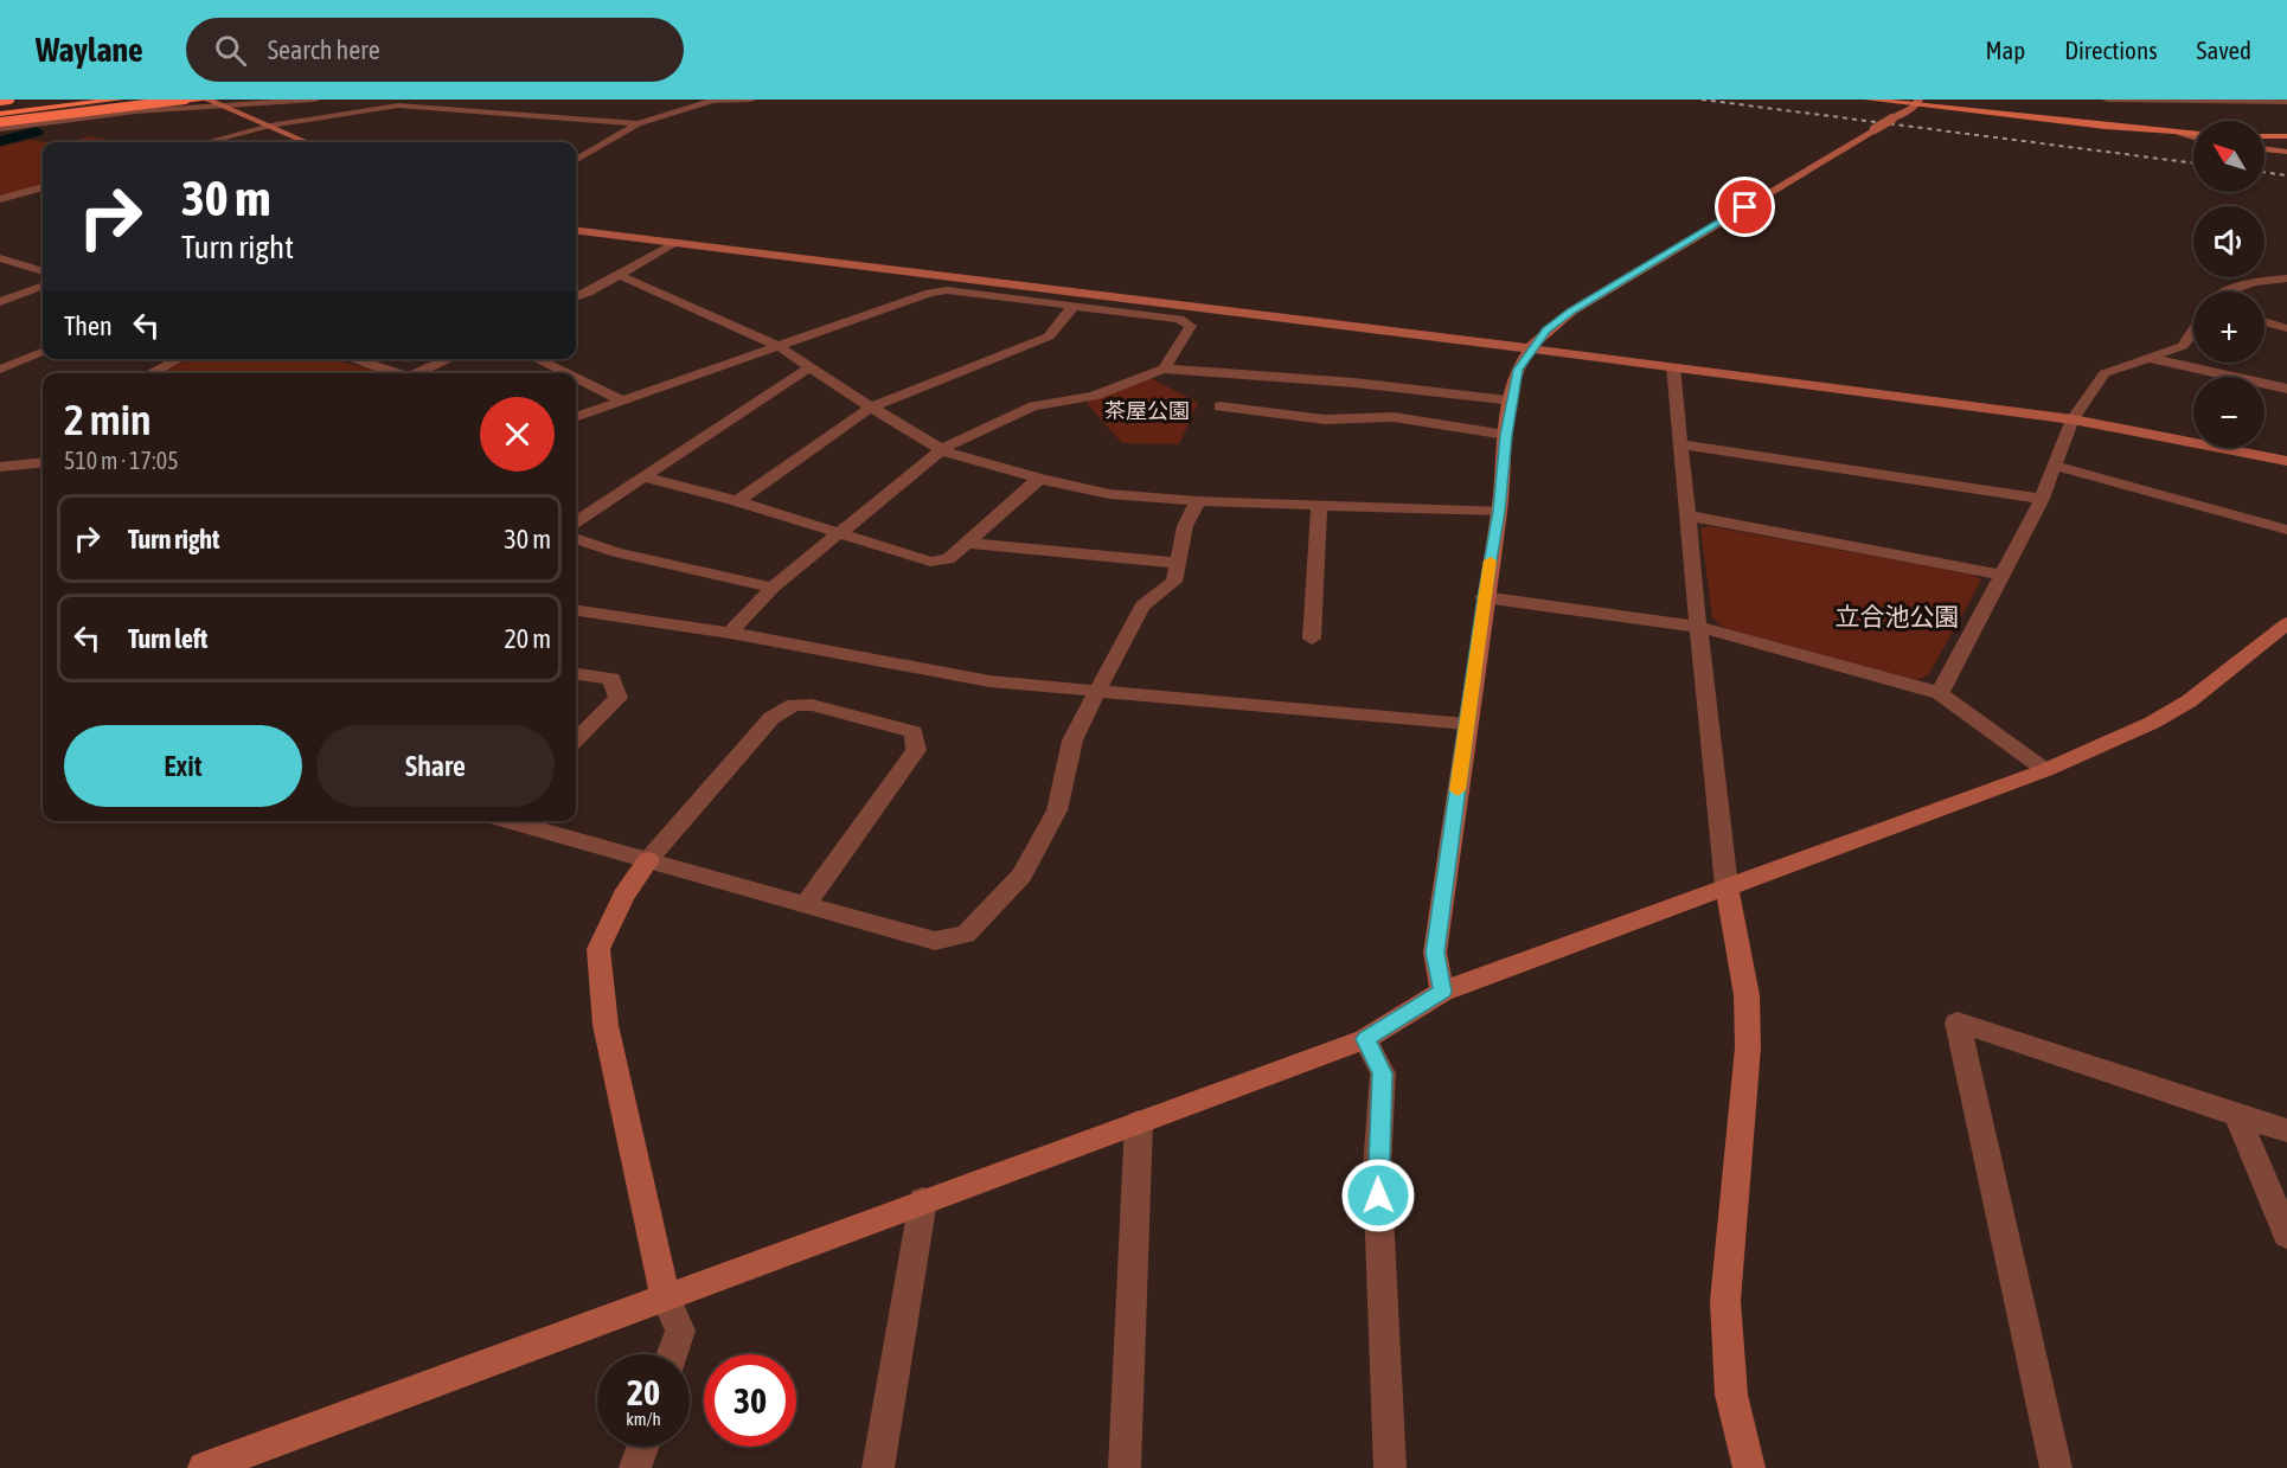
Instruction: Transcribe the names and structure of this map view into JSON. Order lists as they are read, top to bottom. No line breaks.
{"parks":["茶屋公園","立合池公園"],"north":"top left","page":{"header":"Waylane","search":"Search here","nav":["Map","Directions","Saved"],"map_buttons":["+","−"],"turn":["30 m","Turn right"],"then":"Then","heading":["2 min","510 m · 17:05"],"list":[{"name":"Turn right","value":"30 m"},{"name":"Turn left","value":"20 m"}],"buttons":["Exit","Share"],"speed":"20 km/h","limit":"30"}}
